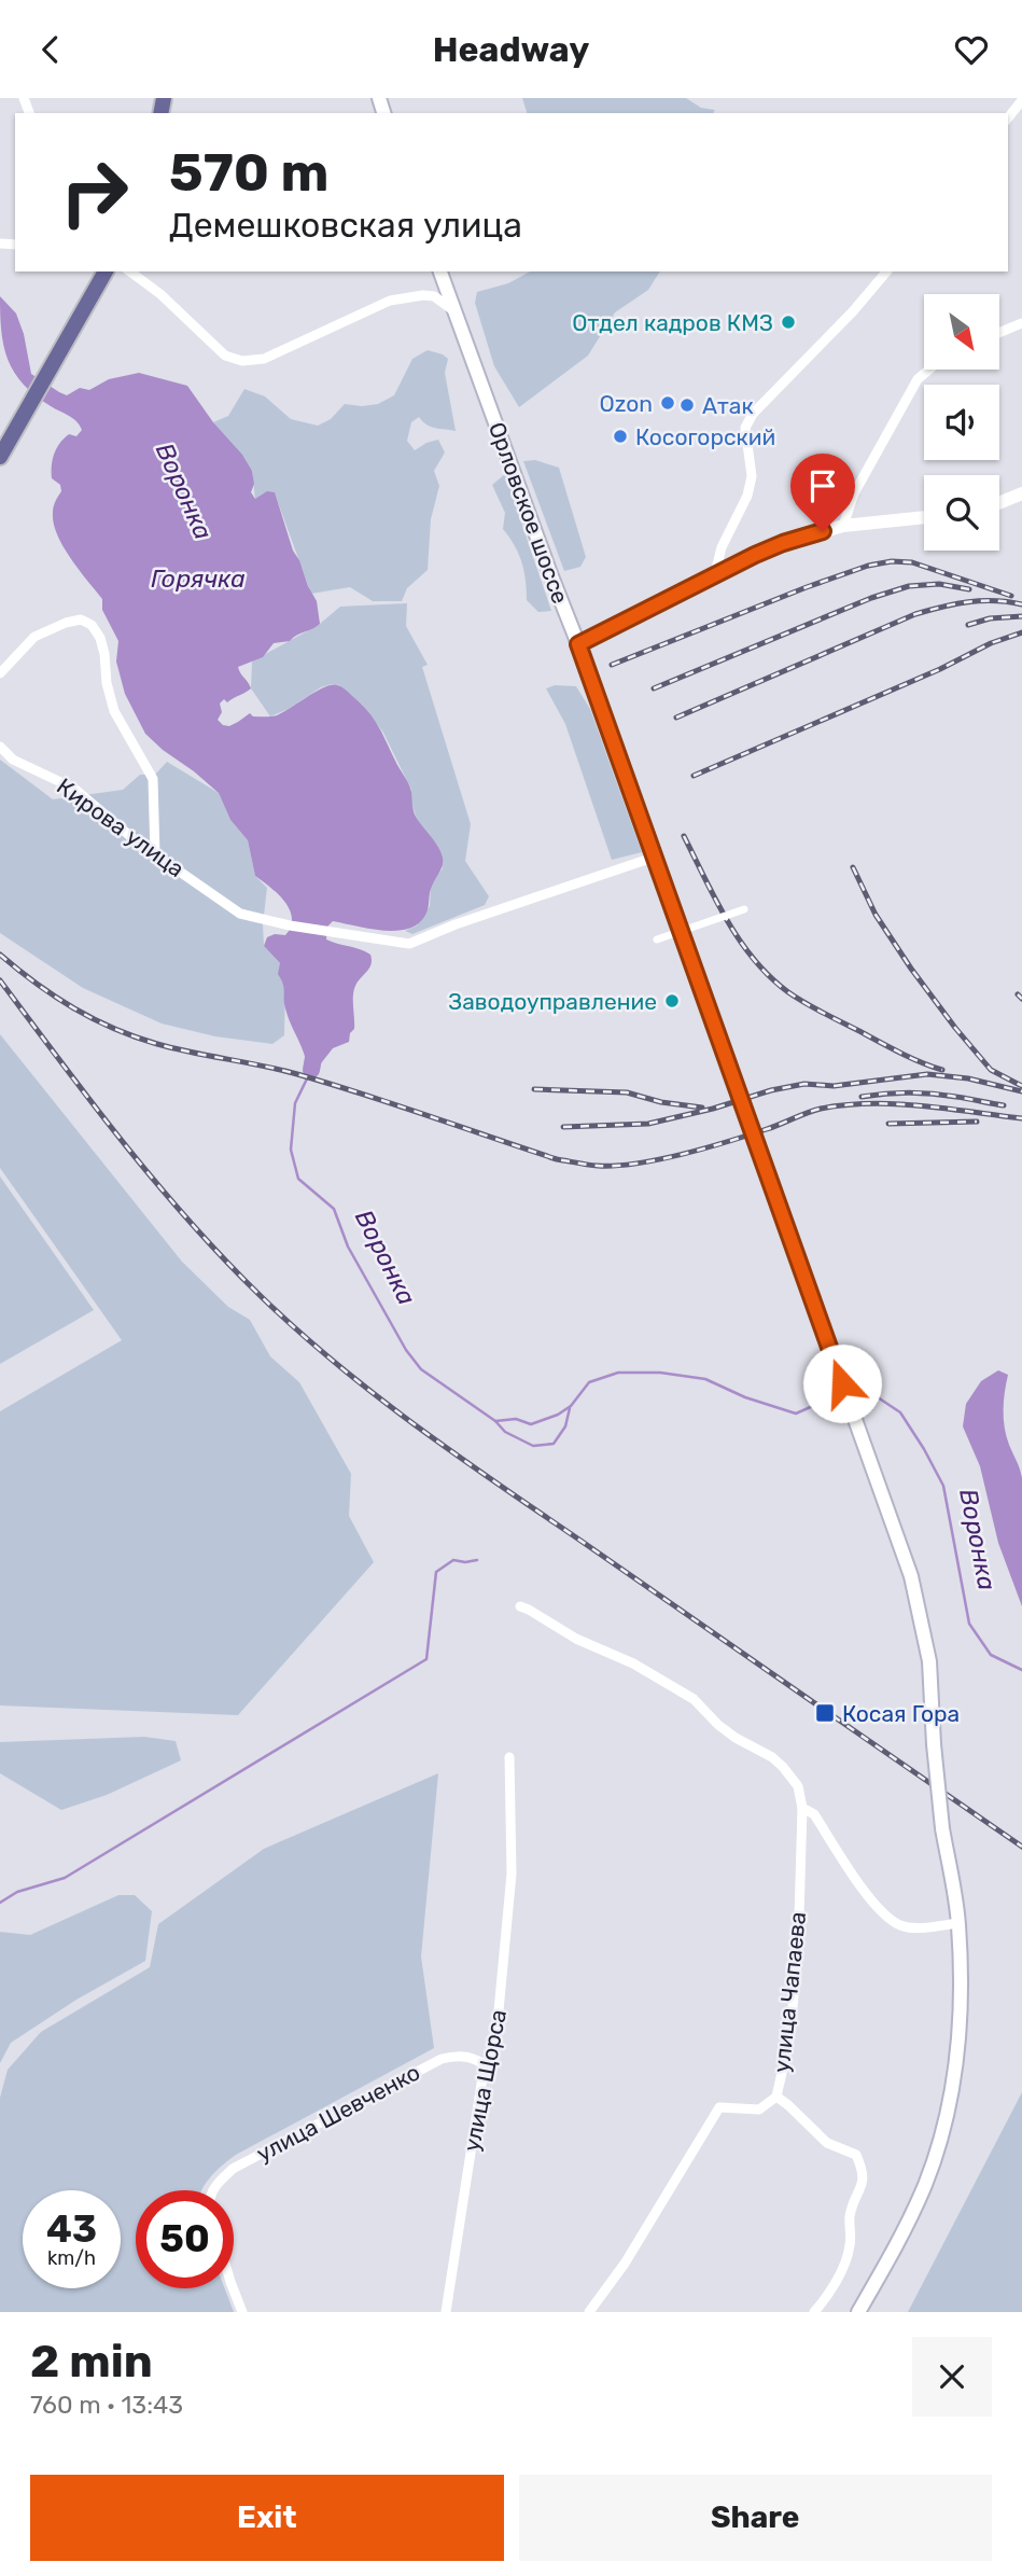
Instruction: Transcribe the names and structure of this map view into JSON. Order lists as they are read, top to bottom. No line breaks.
{"streets":{"main road":["Орловское шоссе"],"street":["Кирова улица","улица Чапаева","улица Щорса","улица Шевченко"]},"crossings":[["Орловское шоссе","Кирова улица"],["улица Щорса","улица Шевченко"]],"water":["Воронка","Горячка"],"places":{"other":["Отдел кадров КМЗ","Ozon","Атак","Косогорский","Заводоуправление"],"transit":["Косая Гора"]},"north":"bottom right","page":{"header":"Headway","turn":["570 m","Демешковская улица"],"speed":"43 km/h","limit":"50","heading":["2 min","760 m · 13:43"],"buttons":["Exit","Share"]}}
